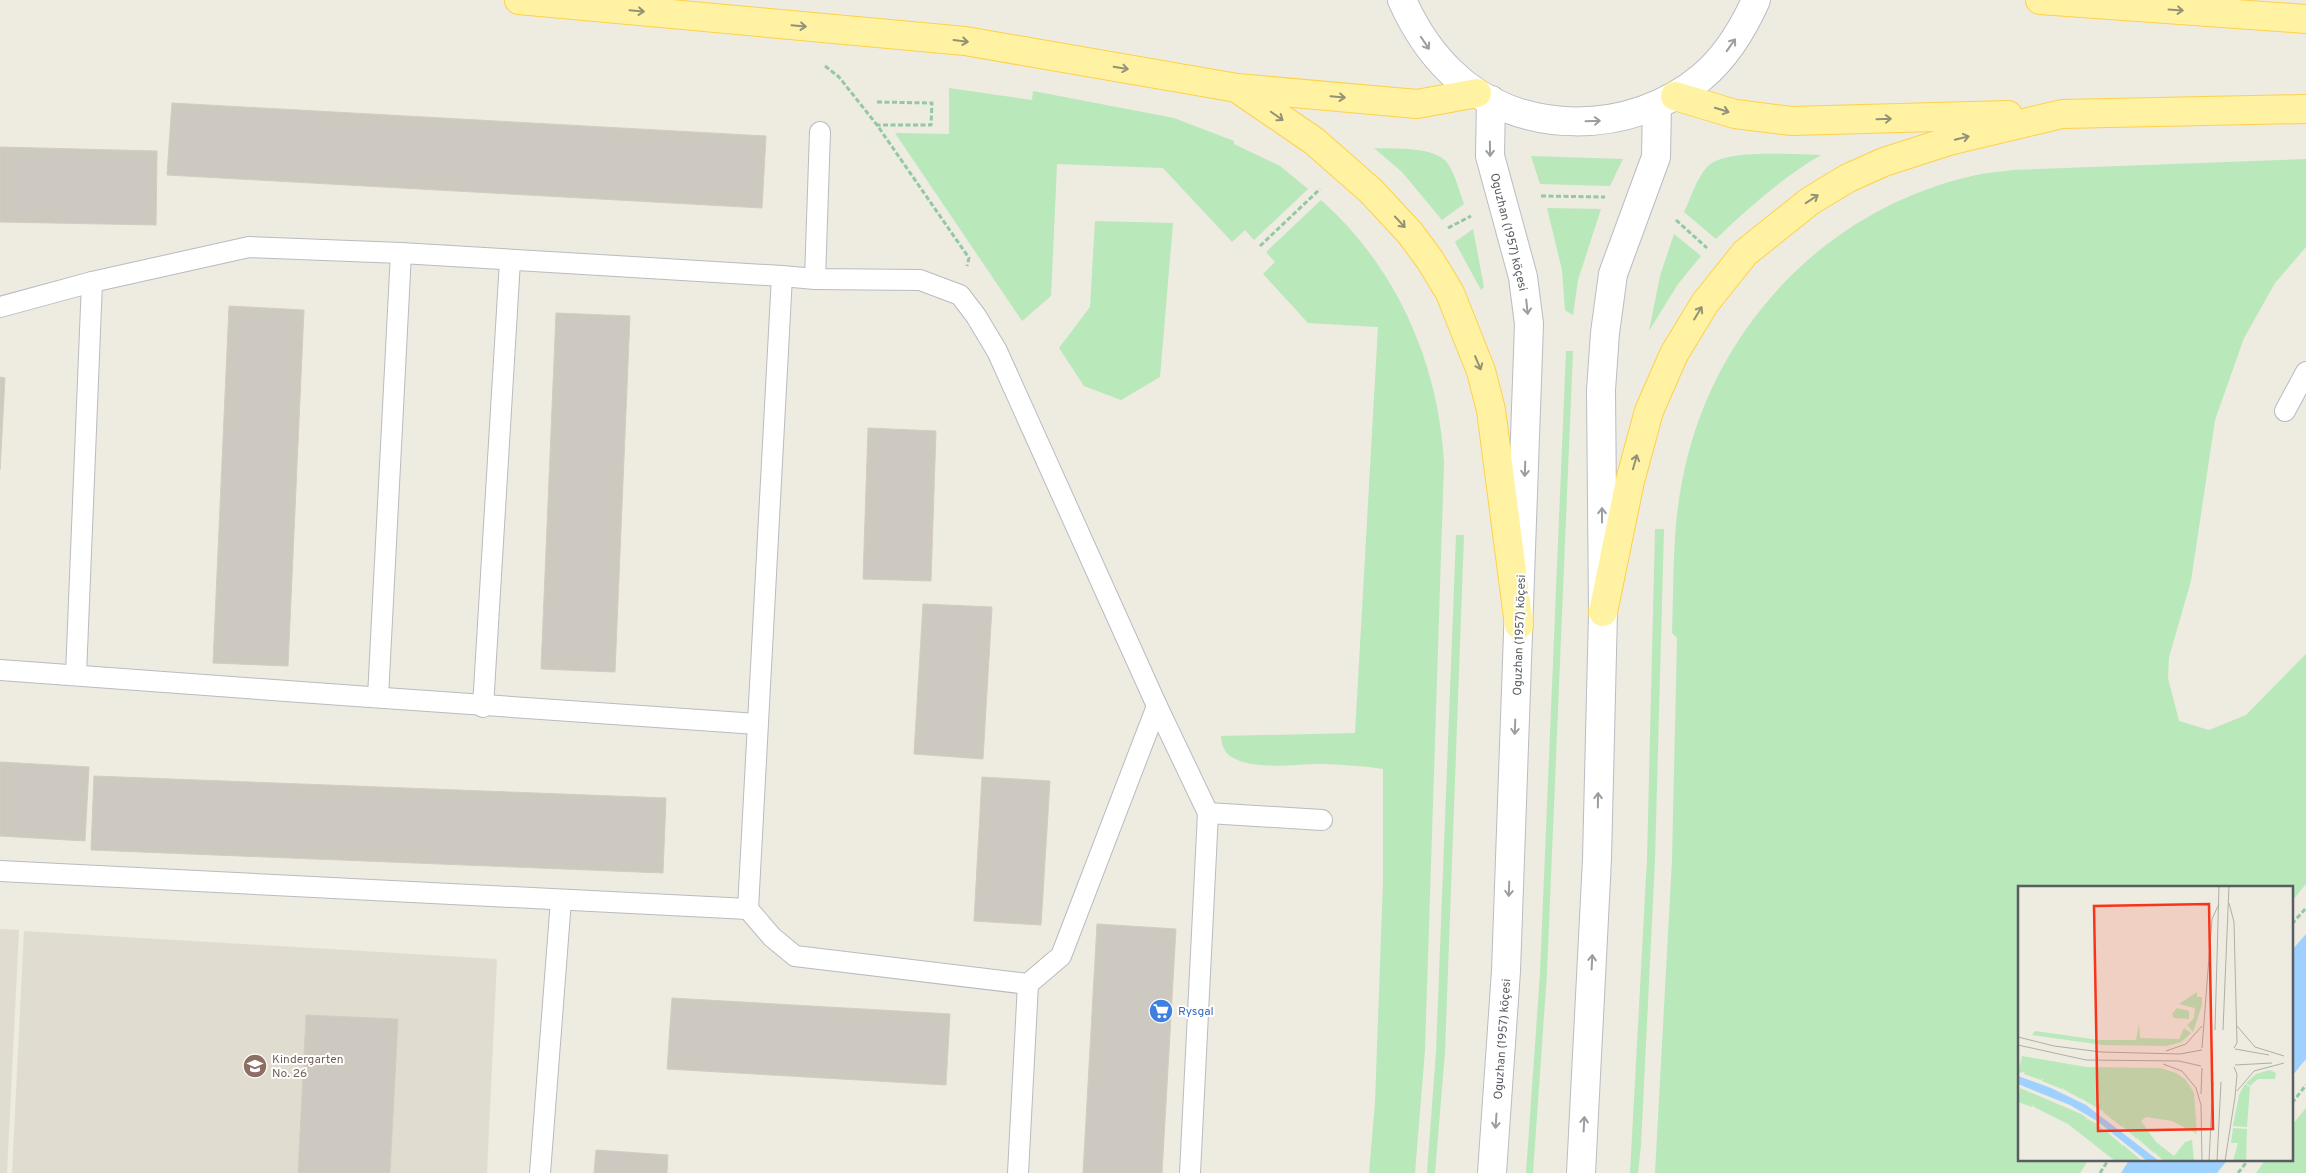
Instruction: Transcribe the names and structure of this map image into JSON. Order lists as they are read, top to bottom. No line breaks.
{"streets":{"main road":["Oguzhan (1957) köçesi"]},"places":{"supermarket":["Rysgal"],"school or university":["Kindergarten No. 26"]}}
